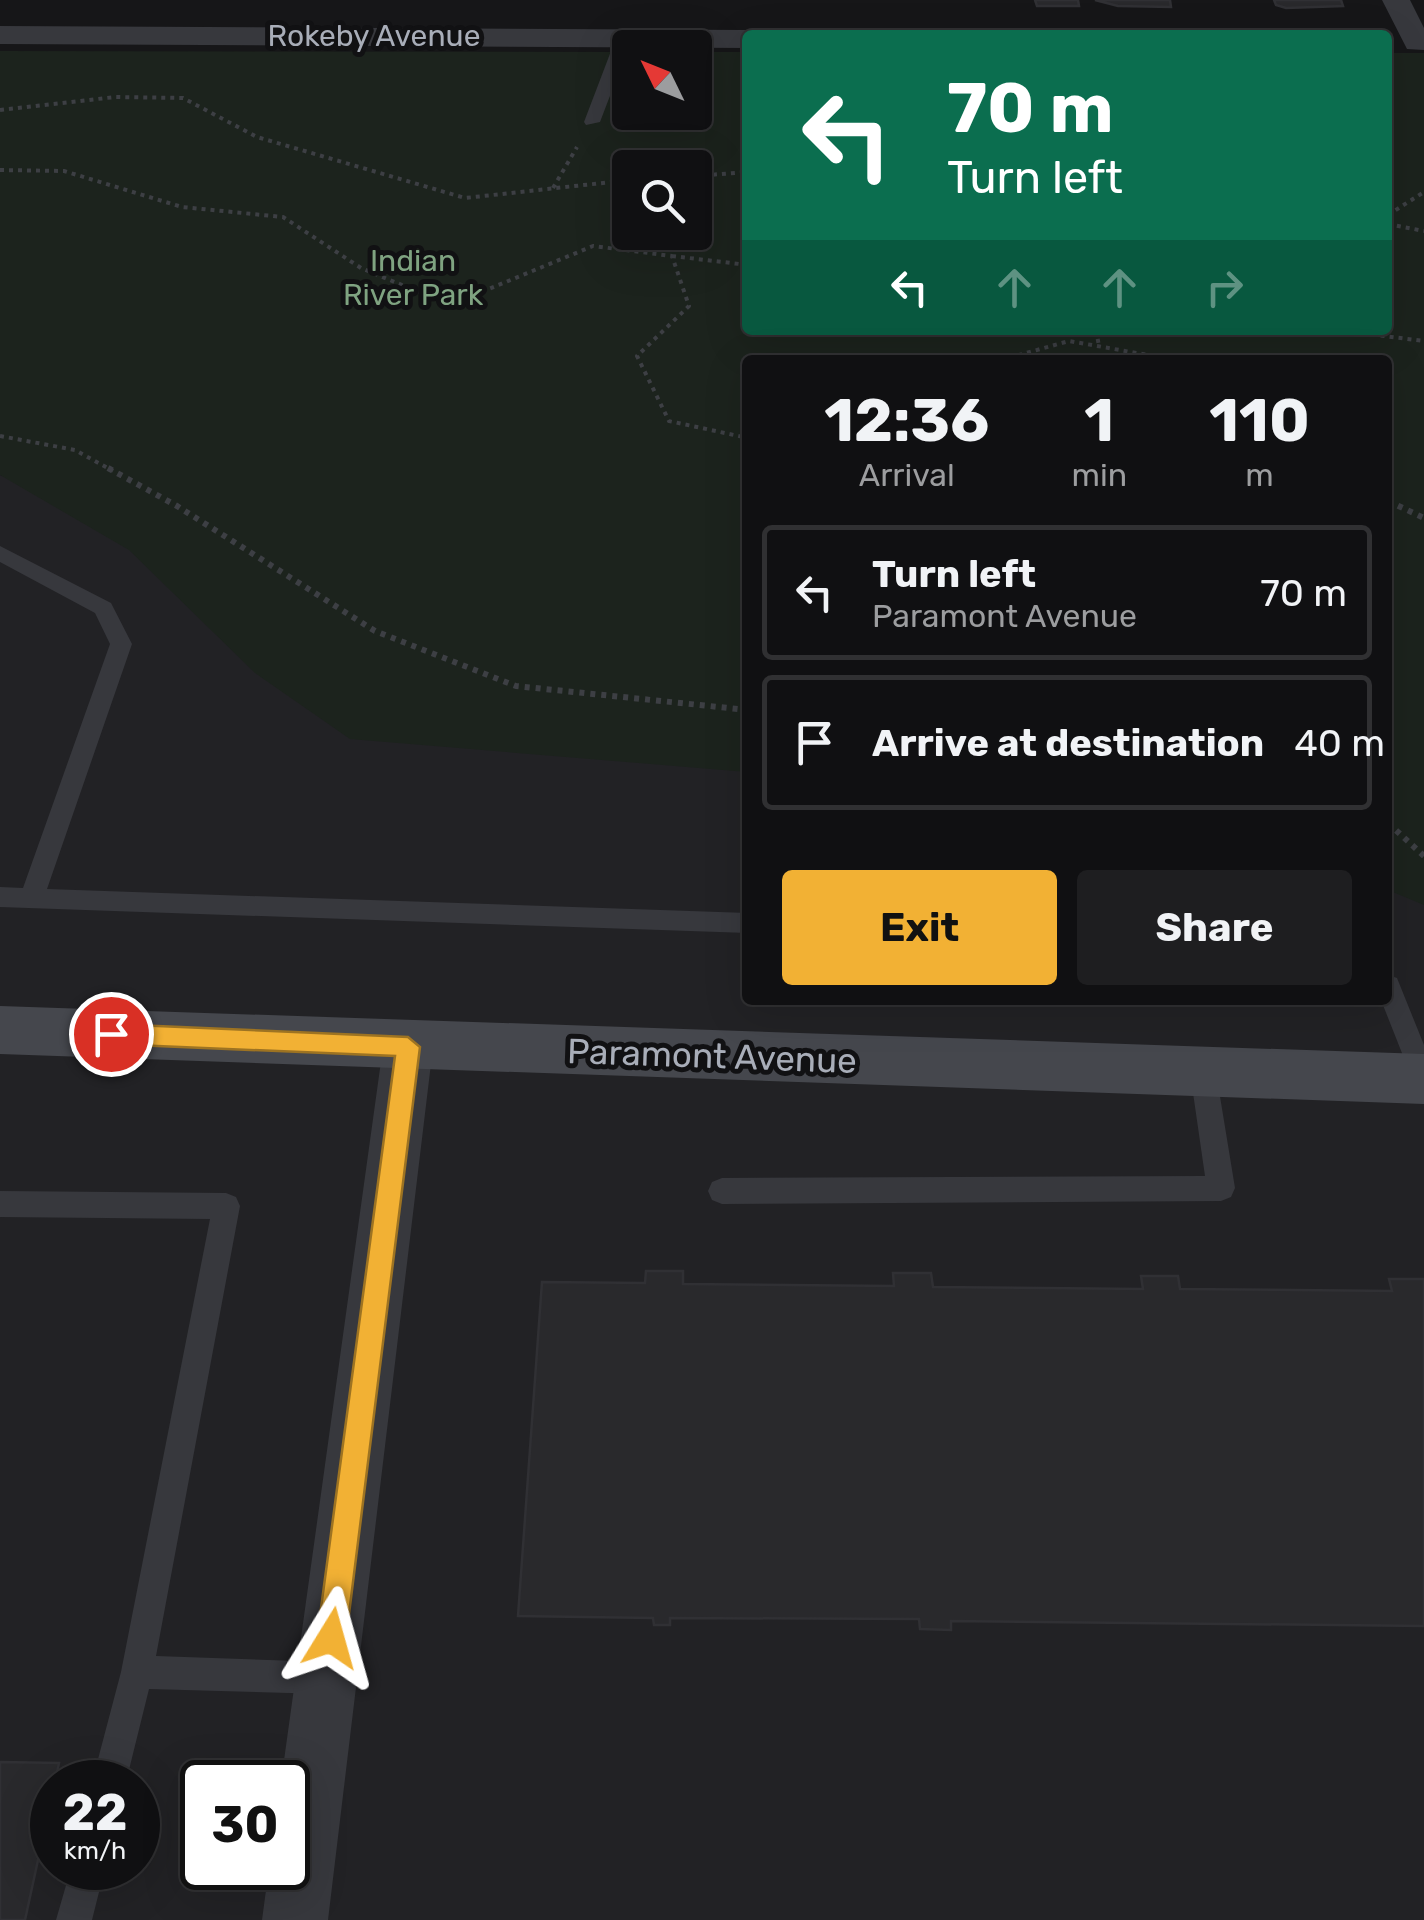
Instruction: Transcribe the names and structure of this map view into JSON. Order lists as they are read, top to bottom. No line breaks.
{"streets":{"street":["Rokeby Avenue","Paramont Avenue"]},"parks":["Indian River Park"],"north":"top left","page":{"turn":["70 m","Turn left"],"eta":["12:36","Arrival","1","min","110","m"],"list":[{"name":"Turn left","note":"Paramont Avenue","value":"70 m"},{"name":"Arrive at destination","value":"40 m"}],"buttons":["Exit","Share"],"speed":"22 km/h","limit":"30"}}
